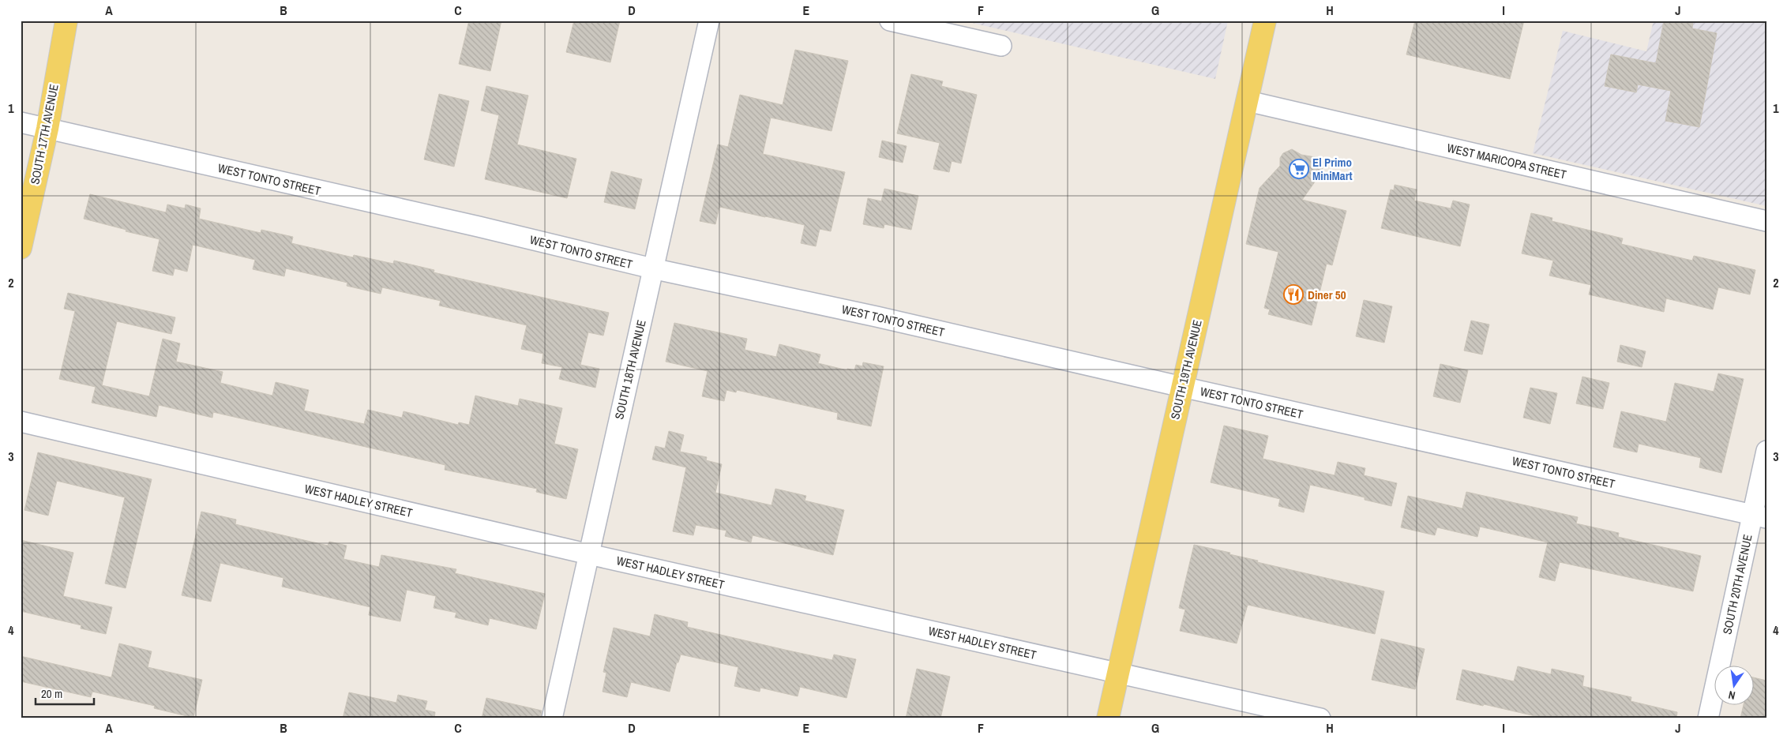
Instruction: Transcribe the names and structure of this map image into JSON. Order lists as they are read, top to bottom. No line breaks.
{"streets":{"main road":["SOUTH 17TH AVENUE","SOUTH 19TH AVENUE"],"street":["WEST MARICOPA STREET","WEST TONTO STREET","SOUTH 18TH AVENUE","WEST HADLEY STREET","SOUTH 20TH AVENUE"]},"crossings":[["SOUTH 17TH AVENUE","WEST TONTO STREET"],["WEST MARICOPA STREET","SOUTH 19TH AVENUE"],["WEST TONTO STREET","SOUTH 18TH AVENUE"],["WEST TONTO STREET","SOUTH 19TH AVENUE"],["WEST TONTO STREET","SOUTH 20TH AVENUE"],["SOUTH 18TH AVENUE","WEST HADLEY STREET"],["SOUTH 19TH AVENUE","WEST HADLEY STREET"]],"places":{"supermarket":["El Primo MiniMart"],"restaurant":["Diner 50"]},"scale_bar":"20 m","north":"bottom","grid":{"columns":["A","B","C","D","E","F","G","H","I","J"],"rows":["1","2","3","4"]}}
